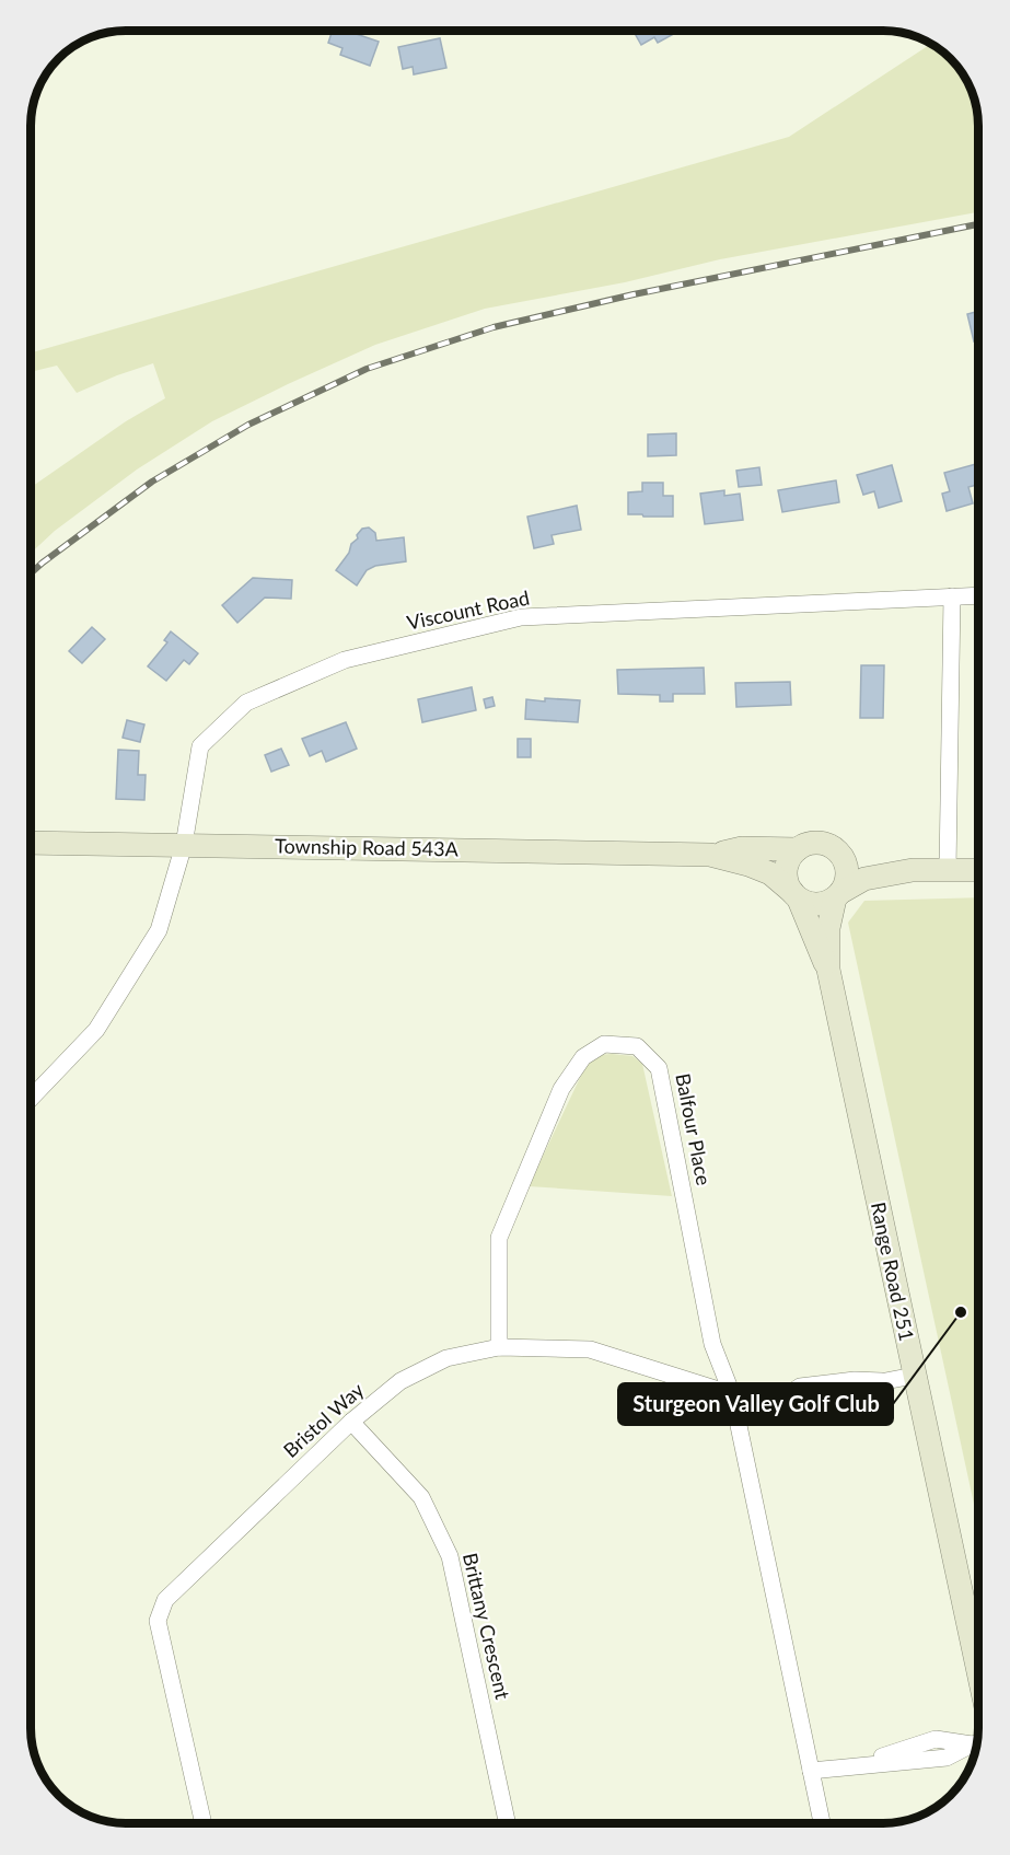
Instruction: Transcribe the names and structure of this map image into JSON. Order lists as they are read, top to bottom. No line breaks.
{"streets":{"main road":["Township Road 543A","Range Road 251"],"street":["Viscount Road","Balfour Place","Bristol Way","Brittany Crescent"]},"crossings":[["Viscount Road","Township Road 543A"],["Township Road 543A","Range Road 251"],["Balfour Place","Bristol Way"],["Range Road 251","Bristol Way"],["Bristol Way","Brittany Crescent"]],"places":["Sturgeon Valley Golf Club"]}
